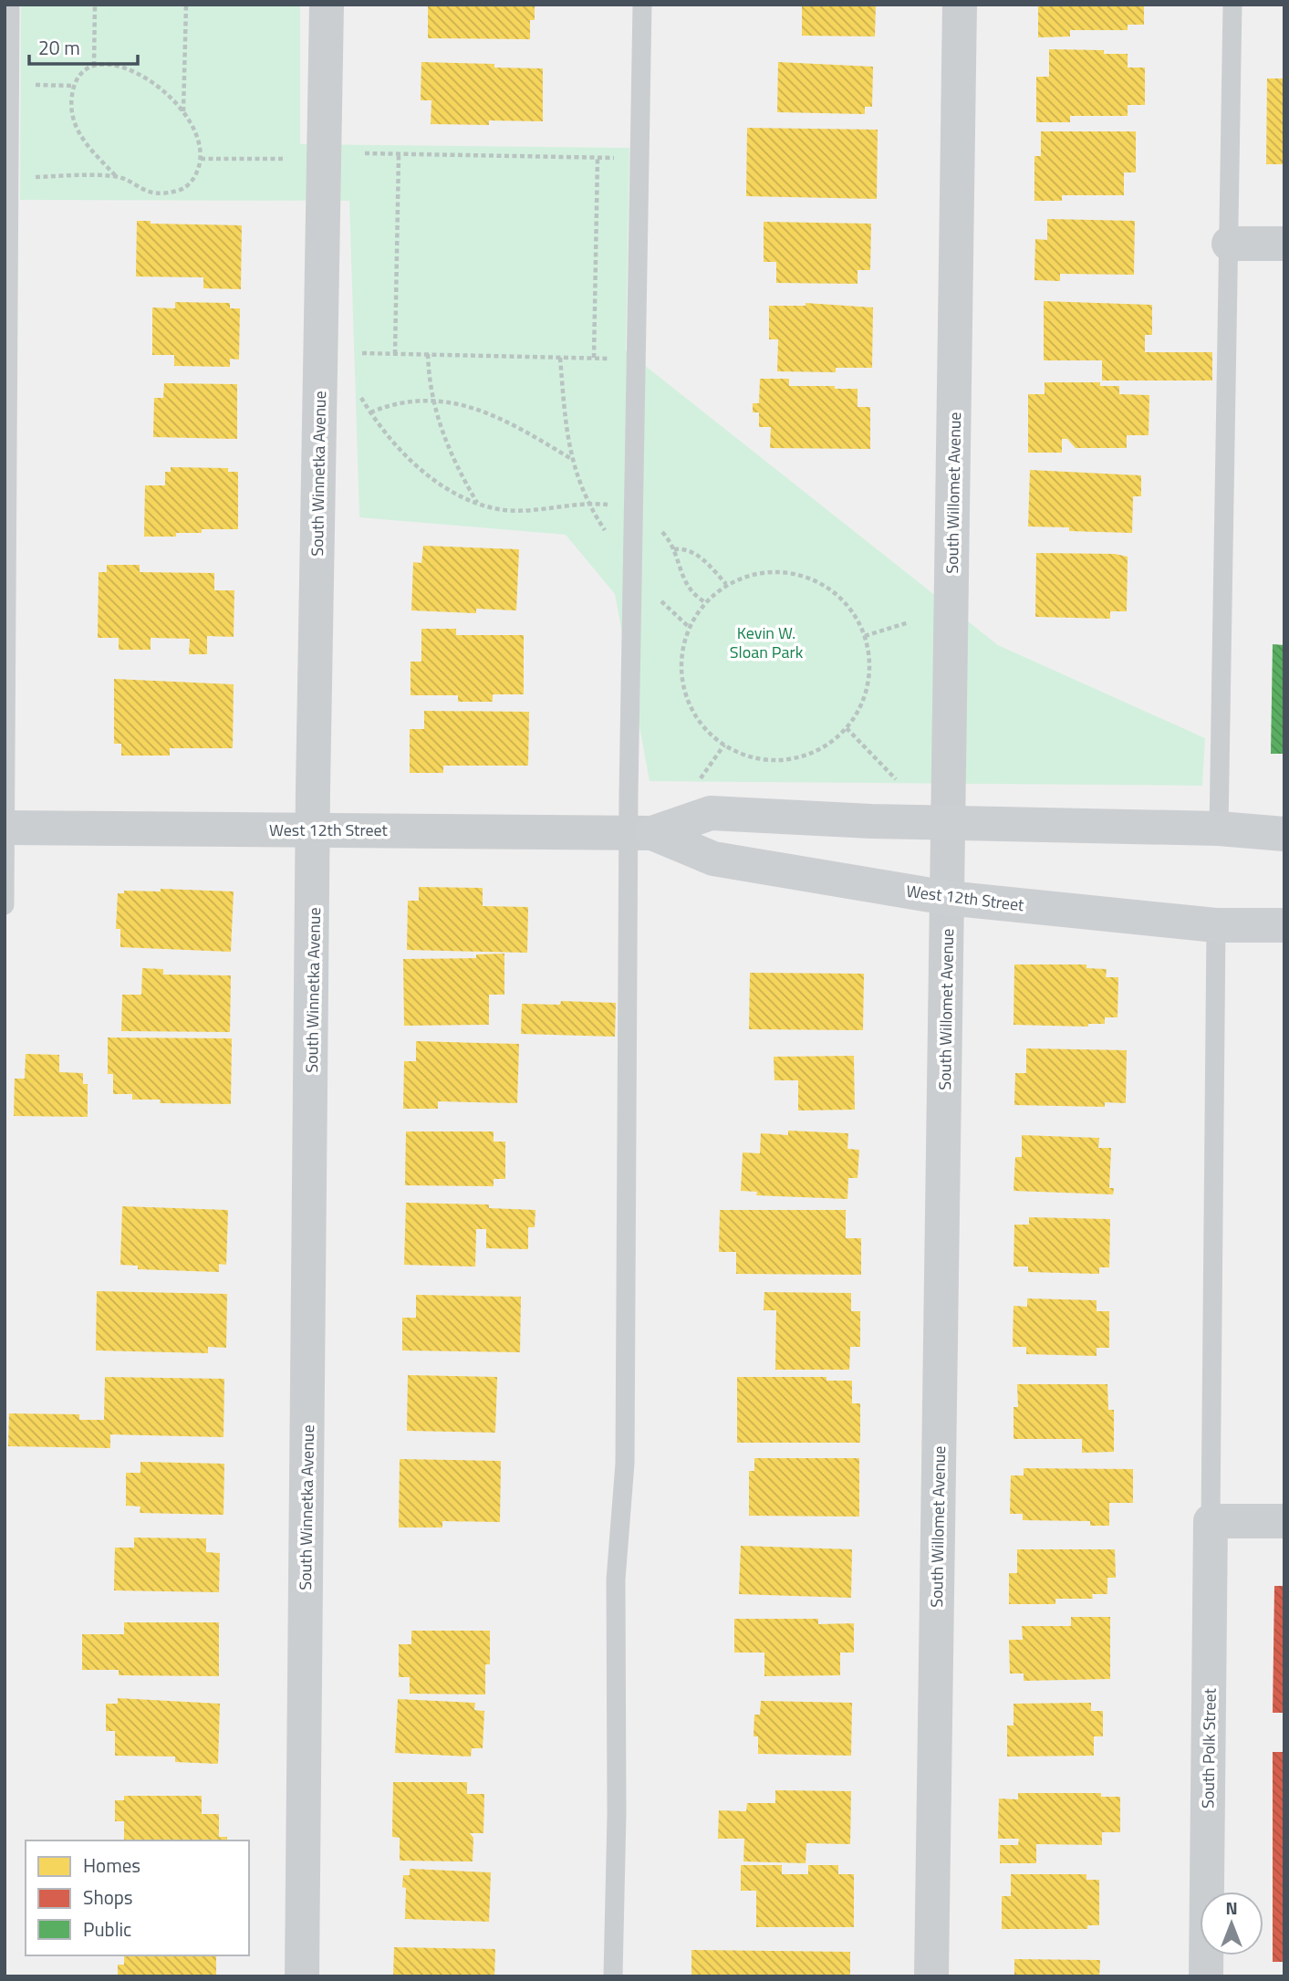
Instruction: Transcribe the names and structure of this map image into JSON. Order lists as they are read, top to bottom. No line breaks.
{"streets":{"main road":["West 12th Street"],"street":["South Winnetka Avenue","South Willomet Avenue","South Polk Street"]},"crossings":[["South Winnetka Avenue","West 12th Street"],["South Willomet Avenue","West 12th Street"]],"parks":["Kevin W. Sloan Park"],"legend":["Homes","Shops","Public"],"scale_bar":"20 m","north":"top"}
